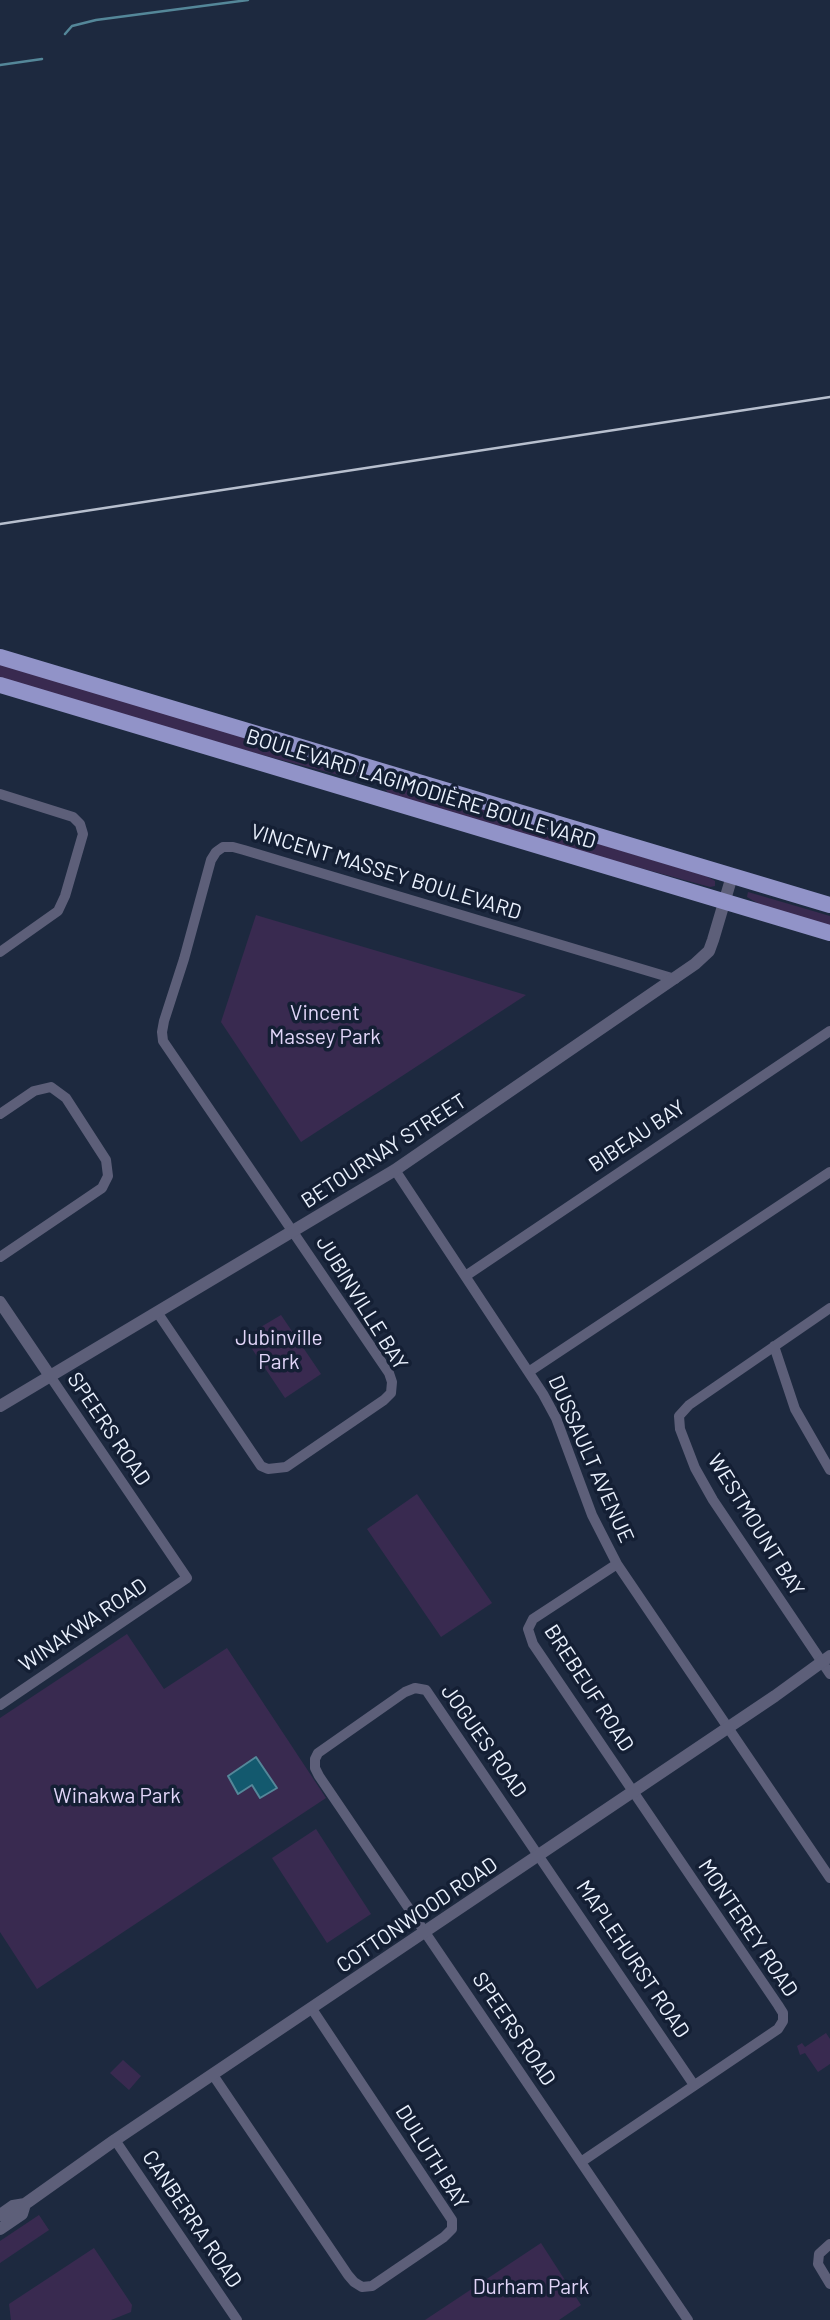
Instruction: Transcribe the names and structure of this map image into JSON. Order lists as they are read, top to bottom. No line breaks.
{"streets":{"main road":["BOULEVARD LAGIMODIÈRE BOULEVARD"],"street":["VINCENT MASSEY BOULEVARD","BIBEAU BAY","BETOURNAY STREET","JUBINVILLE BAY","SPEERS ROAD","DUSSAULT AVENUE","WESTMOUNT BAY","WINAKWA ROAD","BREBEUF ROAD","JOGUES ROAD","COTTONWOOD ROAD","MONTEREY ROAD","MAPLEHURST ROAD","DULUTH BAY","CANBERRA ROAD"]},"crossings":[["BOULEVARD LAGIMODIÈRE BOULEVARD","BETOURNAY STREET"],["VINCENT MASSEY BOULEVARD","BETOURNAY STREET"],["VINCENT MASSEY BOULEVARD","JUBINVILLE BAY"],["BIBEAU BAY","DUSSAULT AVENUE"],["BETOURNAY STREET","JUBINVILLE BAY"],["BETOURNAY STREET","SPEERS ROAD"],["BETOURNAY STREET","DUSSAULT AVENUE"],["SPEERS ROAD","WINAKWA ROAD"],["SPEERS ROAD","JOGUES ROAD"],["SPEERS ROAD","COTTONWOOD ROAD"],["SPEERS ROAD","MONTEREY ROAD"],["DUSSAULT AVENUE","BREBEUF ROAD"],["DUSSAULT AVENUE","COTTONWOOD ROAD"],["WESTMOUNT BAY","COTTONWOOD ROAD"],["BREBEUF ROAD","COTTONWOOD ROAD"],["BREBEUF ROAD","MONTEREY ROAD"],["JOGUES ROAD","COTTONWOOD ROAD"],["JOGUES ROAD","MAPLEHURST ROAD"],["COTTONWOOD ROAD","MONTEREY ROAD"],["COTTONWOOD ROAD","MAPLEHURST ROAD"],["COTTONWOOD ROAD","DULUTH BAY"],["COTTONWOOD ROAD","CANBERRA ROAD"],["MONTEREY ROAD","MAPLEHURST ROAD"]],"parks":["Vincent Massey Park","Jubinville Park","Winakwa Park","Durham Park"]}
